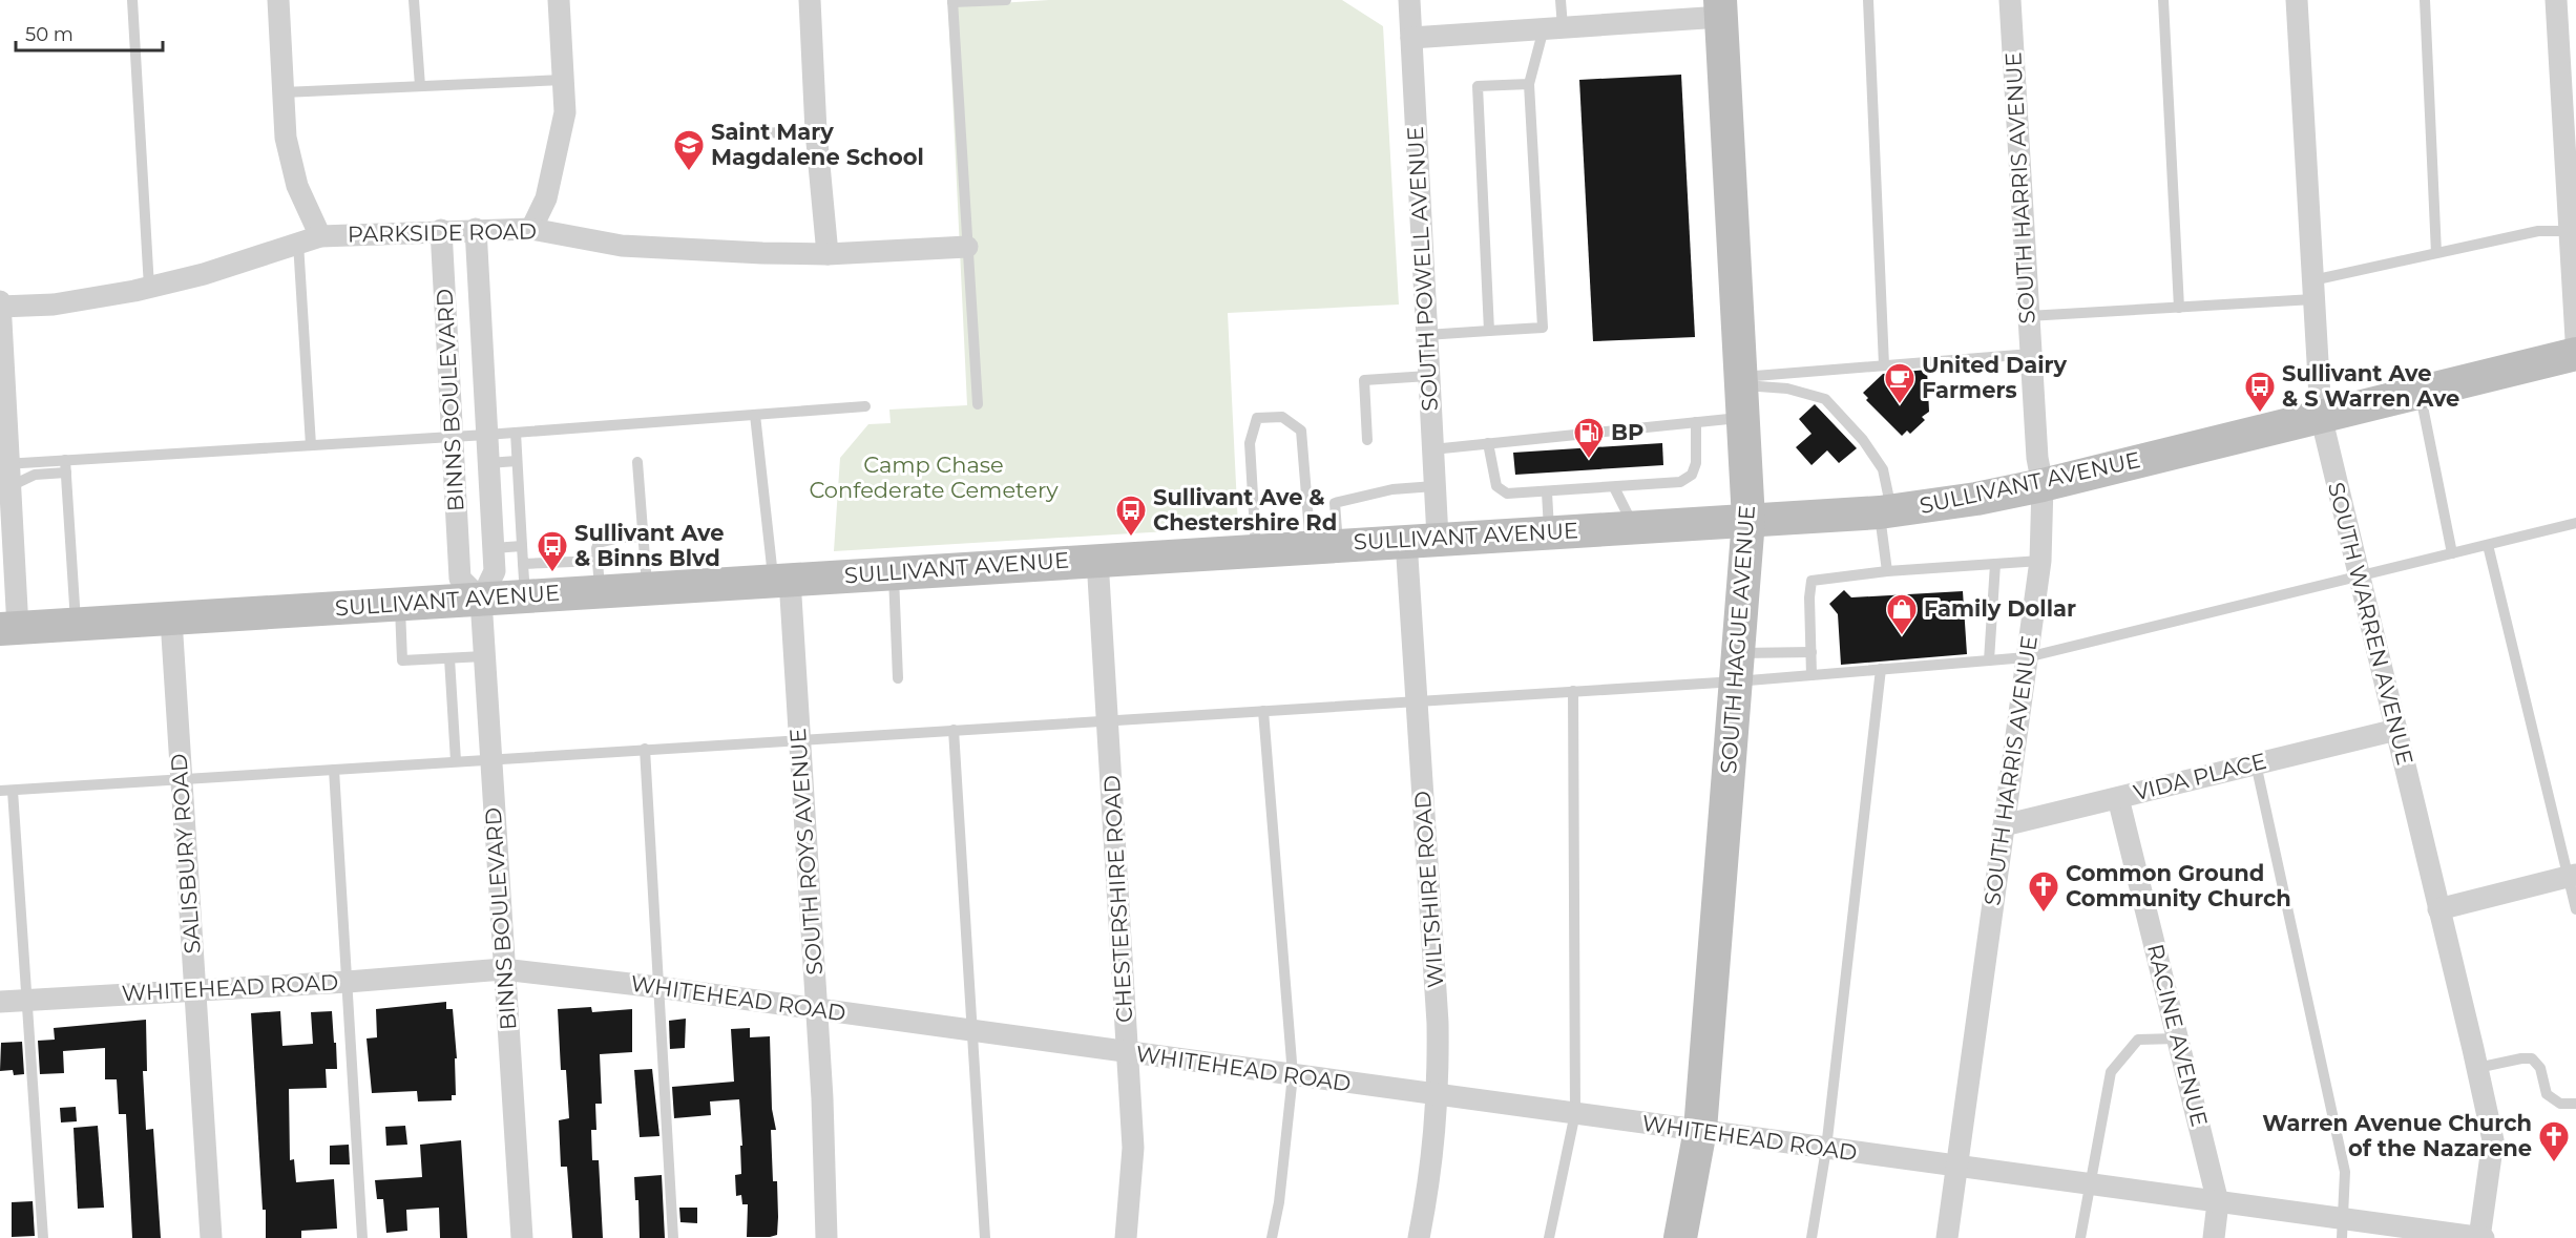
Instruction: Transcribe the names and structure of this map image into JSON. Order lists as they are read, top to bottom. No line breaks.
{"streets":{"main road":["SULLIVANT AVENUE","SOUTH HAGUE AVENUE"],"street":["SOUTH HARRIS AVENUE","PARKSIDE ROAD","SOUTH POWELL AVENUE","BINNS BOULEVARD","SOUTH WARREN AVENUE","VIDA PLACE","SOUTH ROYS AVENUE","SALISBURY ROAD","WILTSHIRE ROAD","CHESTERSHIRE ROAD","WHITEHEAD ROAD","RACINE AVENUE"]},"crossings":[["SOUTH HARRIS AVENUE","SULLIVANT AVENUE"],["SOUTH HARRIS AVENUE","VIDA PLACE"],["SOUTH HARRIS AVENUE","WHITEHEAD ROAD"],["PARKSIDE ROAD","BINNS BOULEVARD"],["SOUTH POWELL AVENUE","SULLIVANT AVENUE"],["SOUTH POWELL AVENUE","WILTSHIRE ROAD"],["BINNS BOULEVARD","SULLIVANT AVENUE"],["BINNS BOULEVARD","WHITEHEAD ROAD"],["SULLIVANT AVENUE","SOUTH WARREN AVENUE"],["SULLIVANT AVENUE","SOUTH HAGUE AVENUE"],["SULLIVANT AVENUE","SOUTH ROYS AVENUE"],["SULLIVANT AVENUE","SALISBURY ROAD"],["SULLIVANT AVENUE","WILTSHIRE ROAD"],["SULLIVANT AVENUE","CHESTERSHIRE ROAD"],["SOUTH WARREN AVENUE","VIDA PLACE"],["SOUTH WARREN AVENUE","WHITEHEAD ROAD"],["SOUTH HAGUE AVENUE","WHITEHEAD ROAD"],["VIDA PLACE","RACINE AVENUE"],["SOUTH ROYS AVENUE","WHITEHEAD ROAD"],["SALISBURY ROAD","WHITEHEAD ROAD"],["WILTSHIRE ROAD","WHITEHEAD ROAD"],["CHESTERSHIRE ROAD","WHITEHEAD ROAD"],["WHITEHEAD ROAD","RACINE AVENUE"]],"parks":["Camp Chase Confederate Cemetery"],"places":{"school or university":["Saint Mary Magdalene School"],"cafe":["United Dairy Farmers"],"bus stop":["Sullivant Ave & S Warren Ave","Sullivant Ave & Chestershire Rd","Sullivant Ave & Binns Blvd"],"fuel station":["BP"],"shop":["Family Dollar"],"church":["Common Ground Community Church","Warren Avenue Church of the Nazarene"]},"scale_bar":"50 m"}
